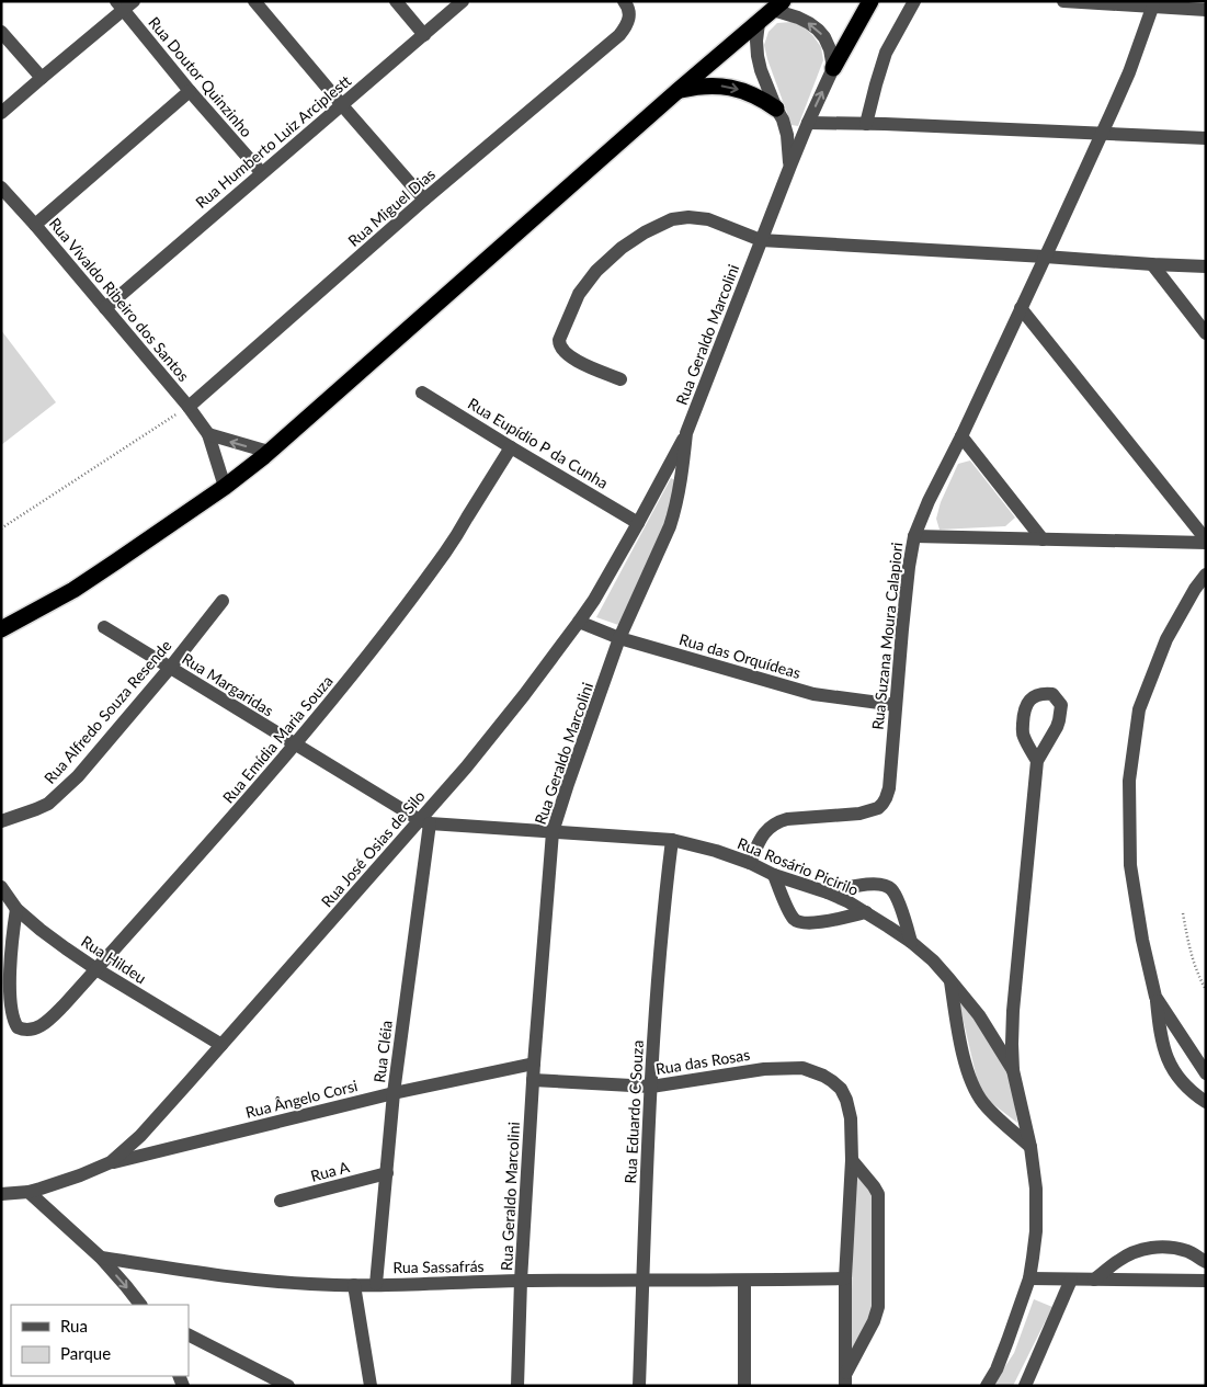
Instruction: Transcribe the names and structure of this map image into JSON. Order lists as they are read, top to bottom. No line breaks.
{"streets":{"street":["Rua Doutor Quinzinho","Rua Humberto Luiz Arciplestt","Rua Miguel Dias","Rua Vivaldo Ribeiro dos Santos","Rua Geraldo Marcolini","Rua Eupídio P da Cunha","Rua Suzana Moura Calapiori","Rua das Orquídeas","Rua Margaridas","Rua Alfredo Souza Resende","Rua Emídia Maria Souza","Rua José Osias de Silo","Rua Rosário Picirilo","Rua Hildeu","Rua Cléia","Rua das Rosas","Rua Ângelo Corsi","Rua Eduardo C Souza","Rua A","Rua Sassafrás"]},"crossings":[["Rua Doutor Quinzinho","Rua Humberto Luiz Arciplestt"],["Rua Humberto Luiz Arciplestt","Rua Vivaldo Ribeiro dos Santos"],["Rua Miguel Dias","Rua Vivaldo Ribeiro dos Santos"],["Rua Geraldo Marcolini","Rua das Orquídeas"],["Rua Geraldo Marcolini","Rua José Osias de Silo"],["Rua Geraldo Marcolini","Rua Rosário Picirilo"],["Rua Geraldo Marcolini","Rua das Rosas"],["Rua Geraldo Marcolini","Rua Ângelo Corsi"],["Rua Geraldo Marcolini","Rua Sassafrás"],["Rua Eupídio P da Cunha","Rua Emídia Maria Souza"],["Rua Eupídio P da Cunha","Rua José Osias de Silo"],["Rua Suzana Moura Calapiori","Rua das Orquídeas"],["Rua Suzana Moura Calapiori","Rua Rosário Picirilo"],["Rua das Orquídeas","Rua José Osias de Silo"],["Rua Margaridas","Rua Alfredo Souza Resende"],["Rua Margaridas","Rua Emídia Maria Souza"],["Rua Margaridas","Rua José Osias de Silo"],["Rua Margaridas","Rua Rosário Picirilo"],["Rua Margaridas","Rua Cléia"],["Rua Emídia Maria Souza","Rua Hildeu"],["Rua José Osias de Silo","Rua Rosário Picirilo"],["Rua José Osias de Silo","Rua Hildeu"],["Rua José Osias de Silo","Rua Cléia"],["Rua José Osias de Silo","Rua Ângelo Corsi"],["Rua Rosário Picirilo","Rua Cléia"],["Rua Rosário Picirilo","Rua Eduardo C Souza"],["Rua Cléia","Rua Ângelo Corsi"],["Rua Cléia","Rua A"],["Rua Cléia","Rua Sassafrás"],["Rua das Rosas","Rua Eduardo C Souza"],["Rua das Rosas","Rua Sassafrás"],["Rua Eduardo C Souza","Rua Sassafrás"]],"legend":["Rua","Parque"]}
